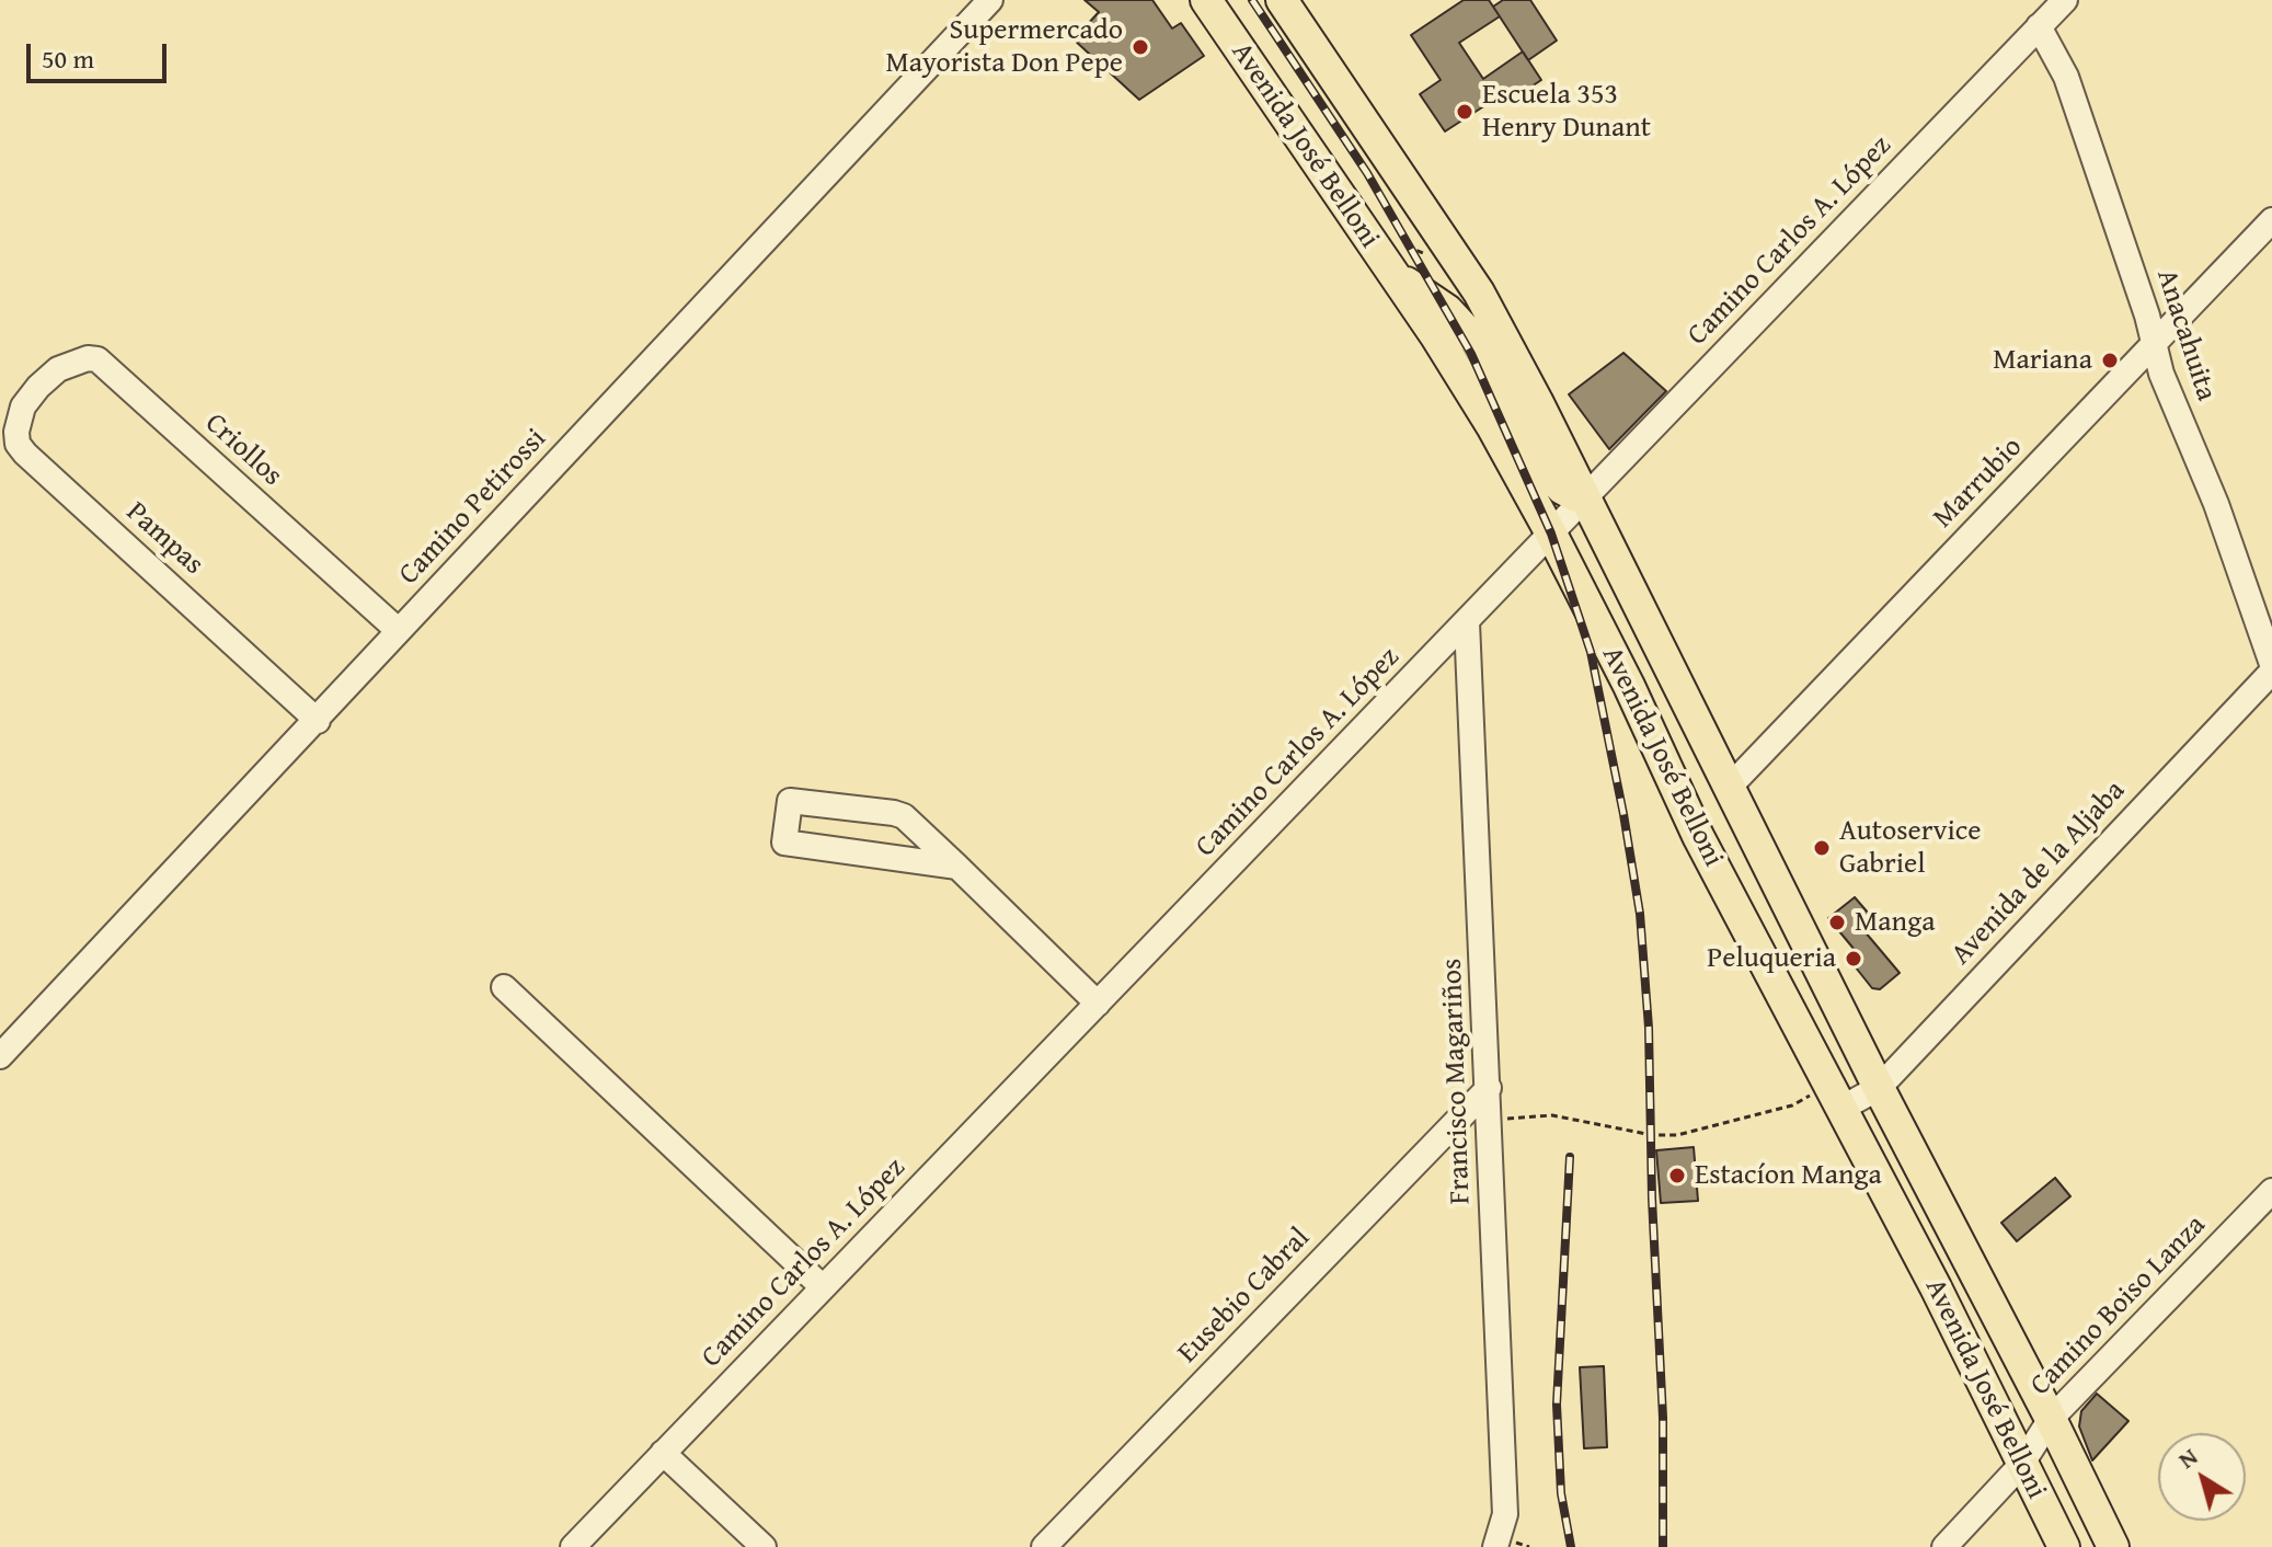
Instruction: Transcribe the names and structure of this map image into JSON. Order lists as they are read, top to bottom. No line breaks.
{"streets":{"main road":["Avenida José Belloni"],"street":["Camino Carlos A. López","Anacahuita","Criollos","Marrubio","Camino Petirossi","Pampas","Avenida de la Aljaba","Francisco Magariños","Eusebio Cabral","Camino Boiso Lanza"]},"crossings":[["Avenida José Belloni","Camino Carlos A. López"],["Avenida José Belloni","Marrubio"],["Avenida José Belloni","Avenida de la Aljaba"],["Avenida José Belloni","Camino Boiso Lanza"],["Camino Carlos A. López","Anacahuita"],["Camino Carlos A. López","Francisco Magariños"],["Anacahuita","Marrubio"],["Criollos","Camino Petirossi"],["Criollos","Pampas"],["Camino Petirossi","Pampas"],["Francisco Magariños","Eusebio Cabral"]],"places":["Supermercado Mayorista Don Pepe","Escuela 353 Henry Dunant","Mariana","Autoservice Gabriel","Manga","Peluqueria","Estacíon Manga"],"scale_bar":"50 m","north":"top left"}
